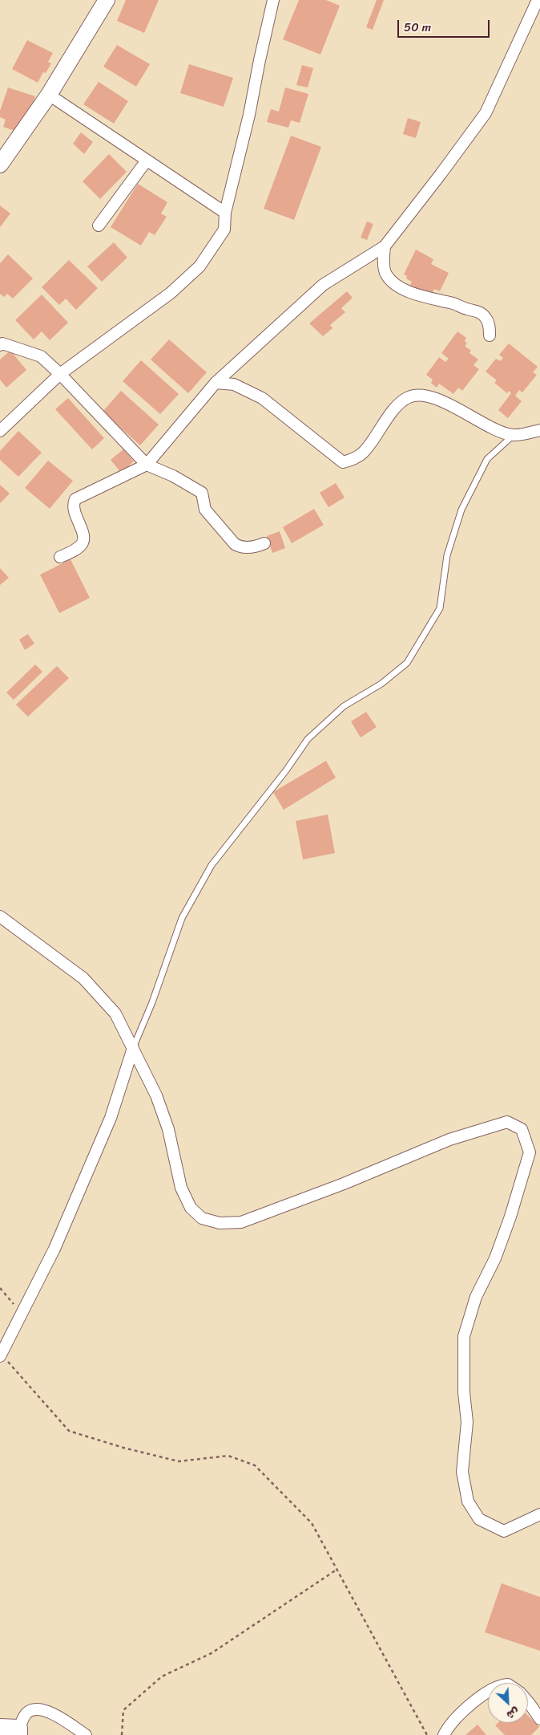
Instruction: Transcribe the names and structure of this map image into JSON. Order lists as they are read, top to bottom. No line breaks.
{"scale_bar":"50 m","north":"bottom right"}
